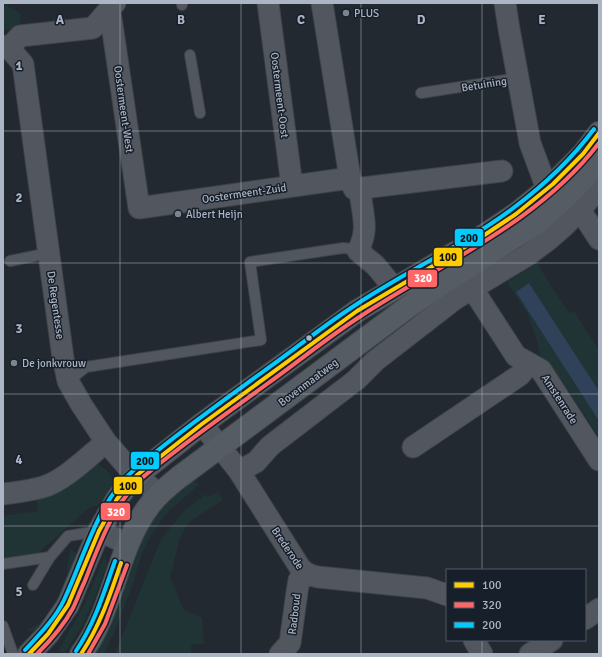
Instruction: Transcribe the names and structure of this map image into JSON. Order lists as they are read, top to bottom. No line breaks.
{"streets":{"street":["Betuining","Oostermeent-Oost","Oostermeent-West","Oostermeent-Zuid","De Regentesse","Bovenmaatweg","Amstenrade","Brederode","Radboud"]},"crossings":[["Oostermeent-Oost","Oostermeent-Zuid"],["Oostermeent-West","Oostermeent-Zuid"],["De Regentesse","Bovenmaatweg"],["Bovenmaatweg","Brederode"],["Brederode","Radboud"]],"places":["PLUS","Albert Heijn","De jonkvrouw"],"lines":["transit line 200","transit line 100","transit line 320"],"legend":["100","320","200"],"grid":{"columns":["A","B","C","D","E"],"rows":["1","2","3","4","5"]}}
